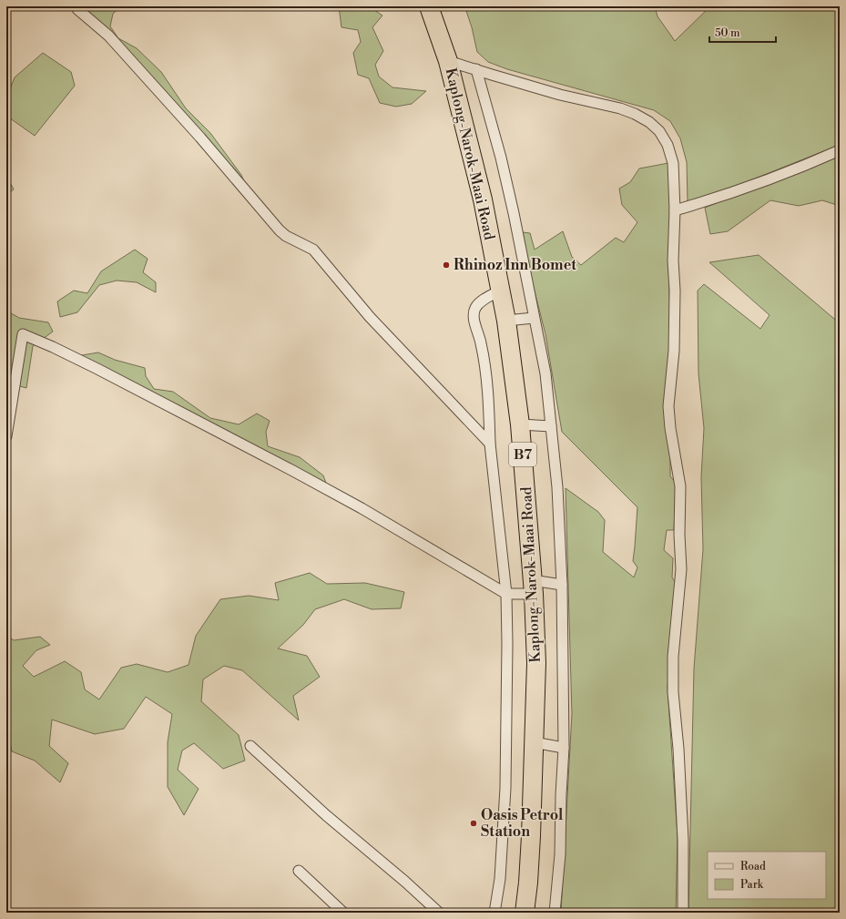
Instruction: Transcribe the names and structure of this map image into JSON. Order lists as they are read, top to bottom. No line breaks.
{"streets":{"highway":["Kaplong-Narok-Maai Road","B7"]},"places":["Rhinoz Inn Bomet","Oasis Petrol Station"],"legend":["Road","Park"],"scale_bar":"50 m"}
